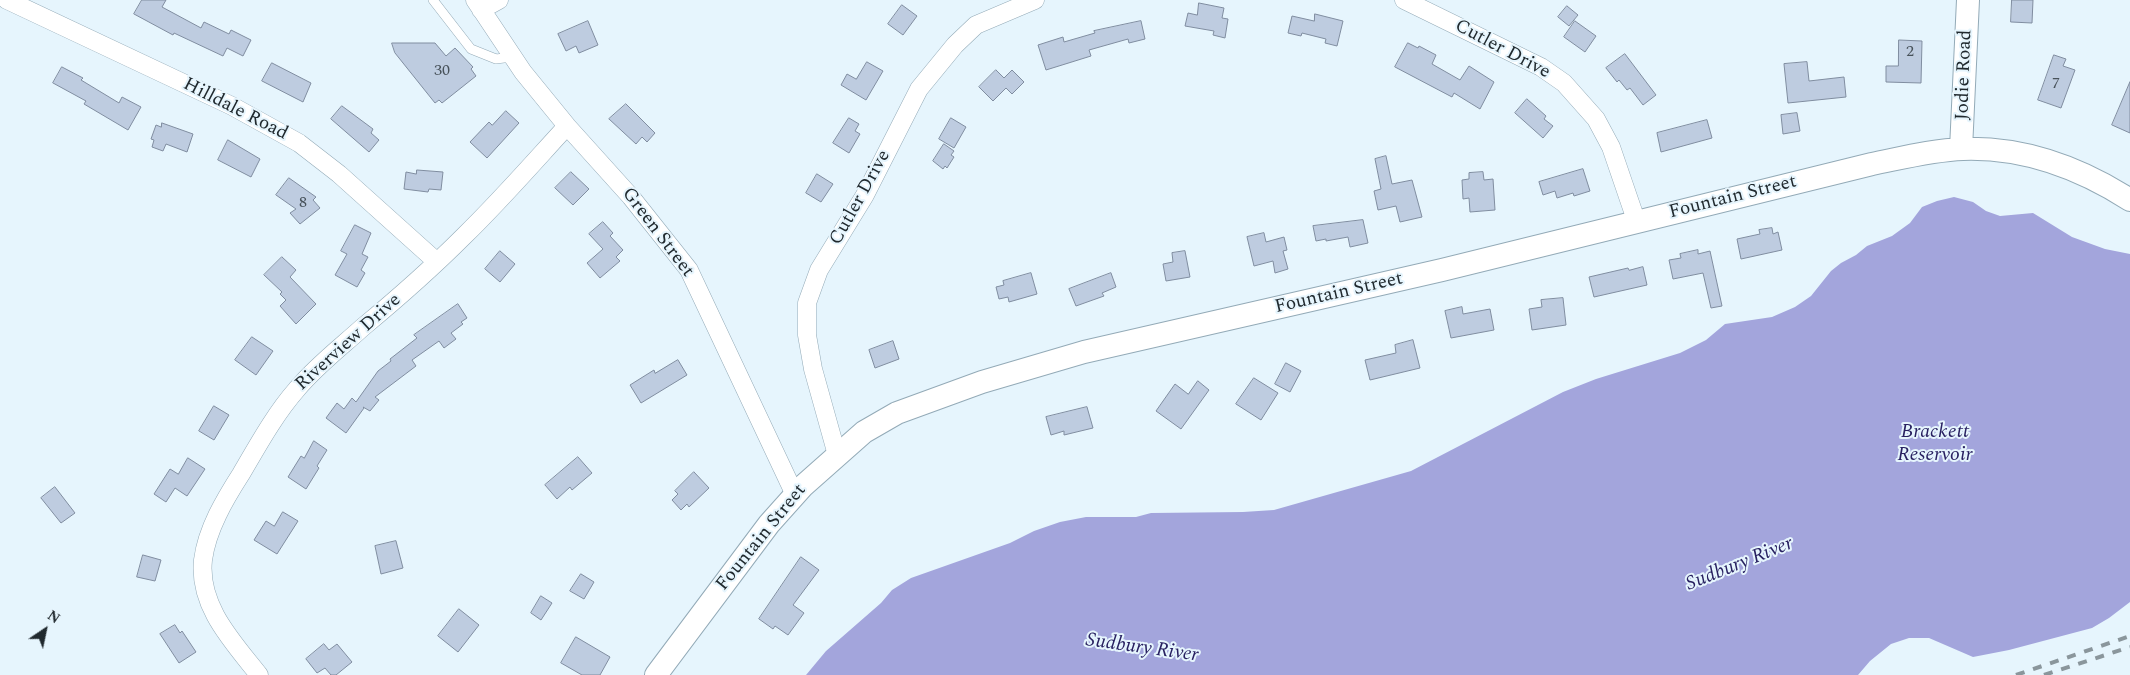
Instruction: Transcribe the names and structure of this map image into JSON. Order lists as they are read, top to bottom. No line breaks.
{"streets":{"street":["Cutler Drive","Jodie Road","Hilldale Road","Fountain Street","Green Street","Riverview Drive"]},"crossings":[["Cutler Drive","Fountain Street"],["Jodie Road","Fountain Street"],["Hilldale Road","Riverview Drive"],["Fountain Street","Green Street"],["Green Street","Riverview Drive"]],"water":["Brackett Reservoir","Sudbury River"],"house_numbers":["2","30","7","8"],"north":"top right"}
